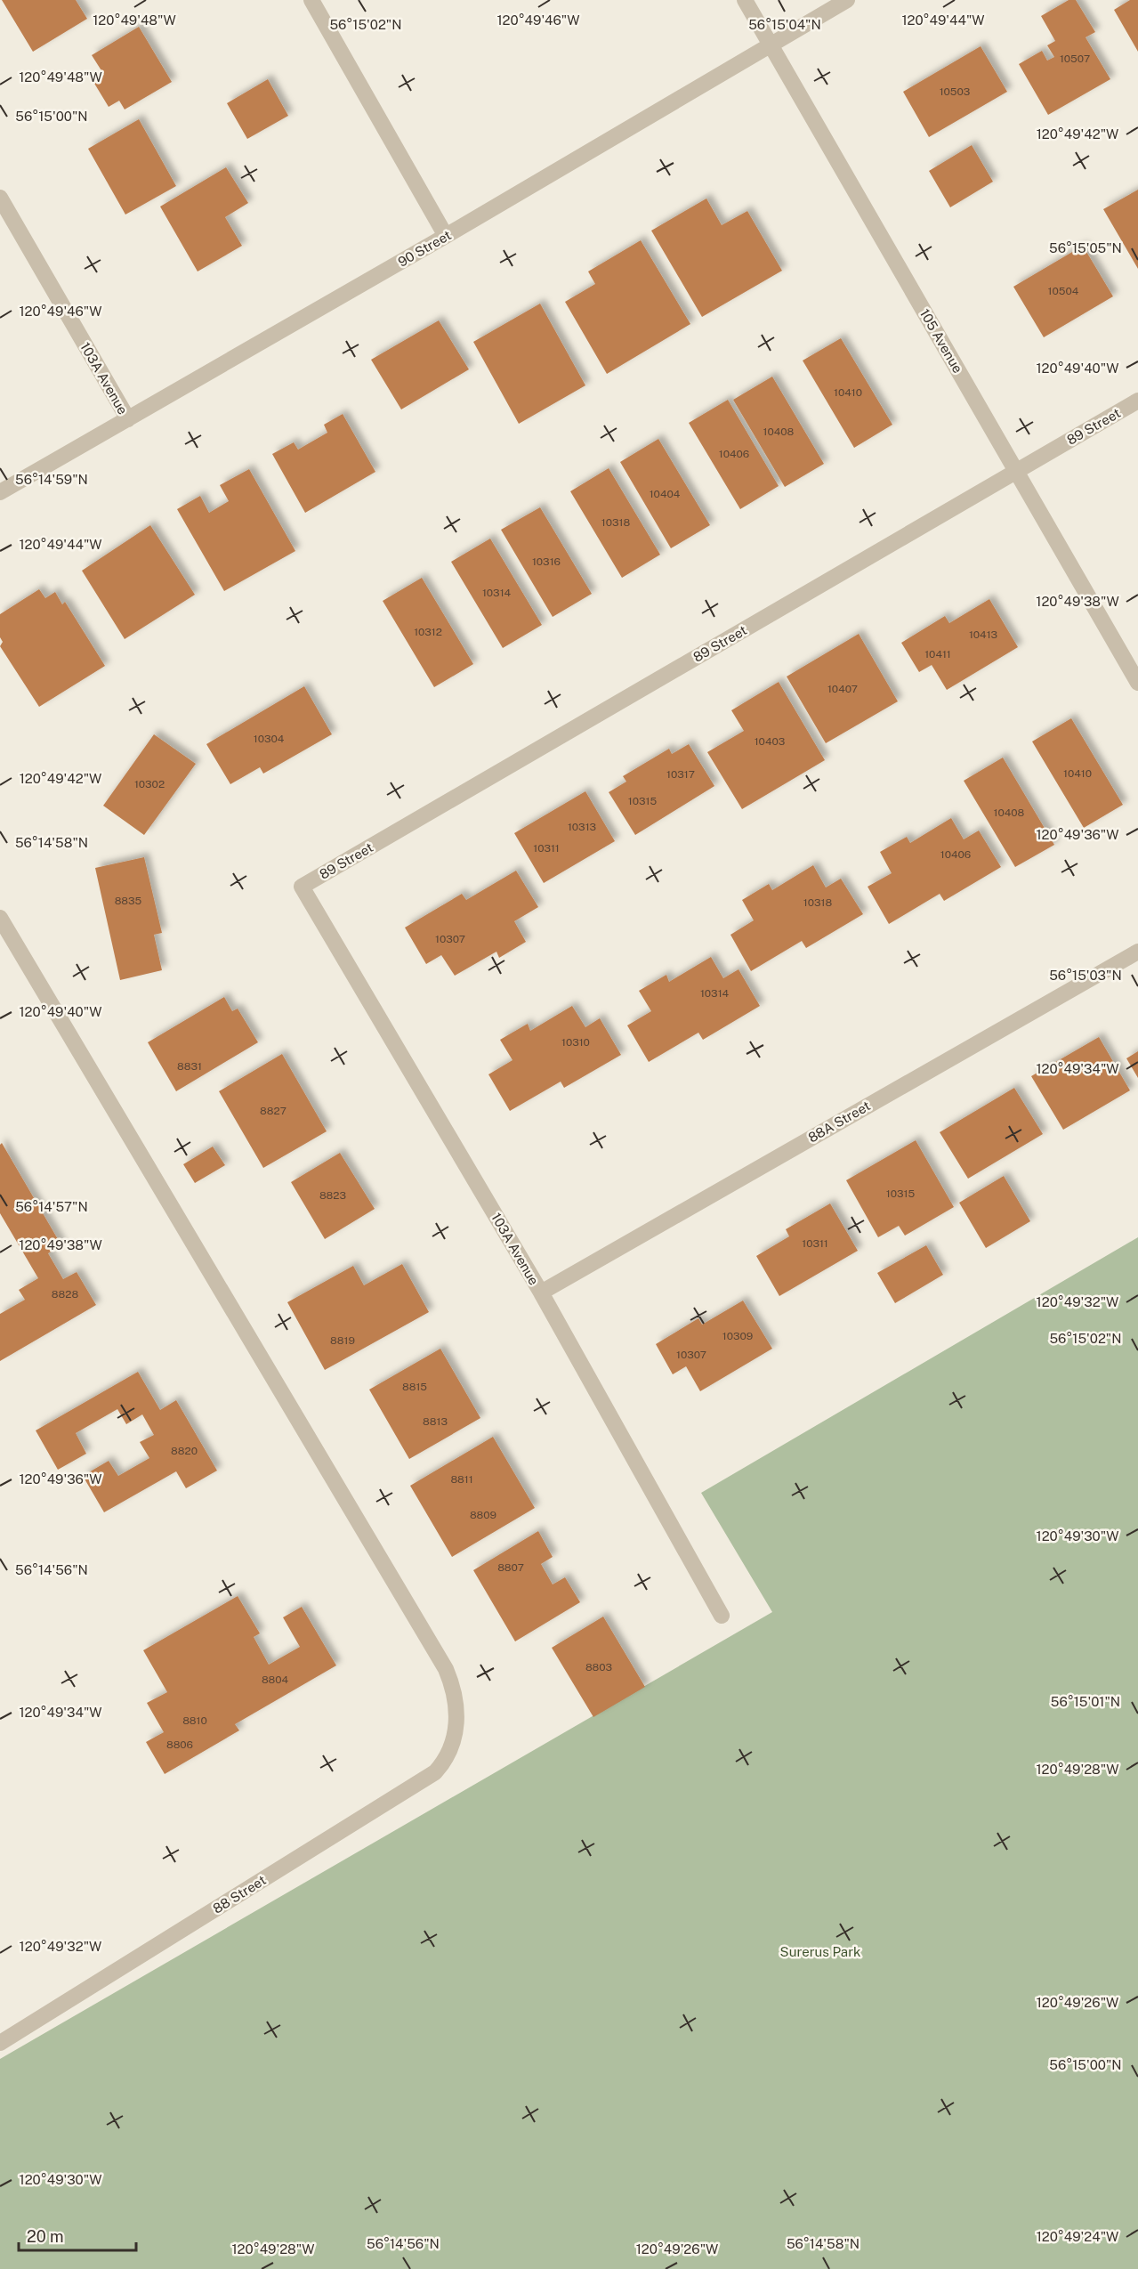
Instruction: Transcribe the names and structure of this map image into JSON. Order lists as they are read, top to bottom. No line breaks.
{"streets":{"street":["90 Street","105 Avenue","103A Avenue","89 Street","88A Street","88 Street"]},"crossings":[["90 Street","105 Avenue"],["90 Street","103A Avenue"],["105 Avenue","89 Street"],["103A Avenue","89 Street"],["103A Avenue","88A Street"]],"parks":["Surerus Park"],"house_numbers":["10507","10503","10504","10410","10408","10406","10404","10318","10316","10314","10312","10413","10411","10407","10304","10403","10410","10317","10302","10315","10408","10313","10311","10406","8835","10318","10307","10314","10310","8831","8827","10315","8823","10311","8828","10309","8819","10307","8815","8813","8820","8811","8809","8807","8803","8804","8810","8806"],"scale_bar":"20 m","coordinates":["120°49'46\"W","120°49'48\"W","120°49'44\"W","56°15'02\"N","56°15'04\"N","56°15'00\"N","120°49'42\"W","56°15'05\"N","120°49'40\"W","56°14'59\"N","120°49'38\"W","120°49'36\"W","56°14'58\"N","56°15'03\"N","120°49'34\"W","56°14'57\"N","120°49'32\"W","120°49'30\"W","56°14'56\"N","56°15'01\"N","120°49'28\"W","120°49'26\"W","120°49'24\"W"]}
